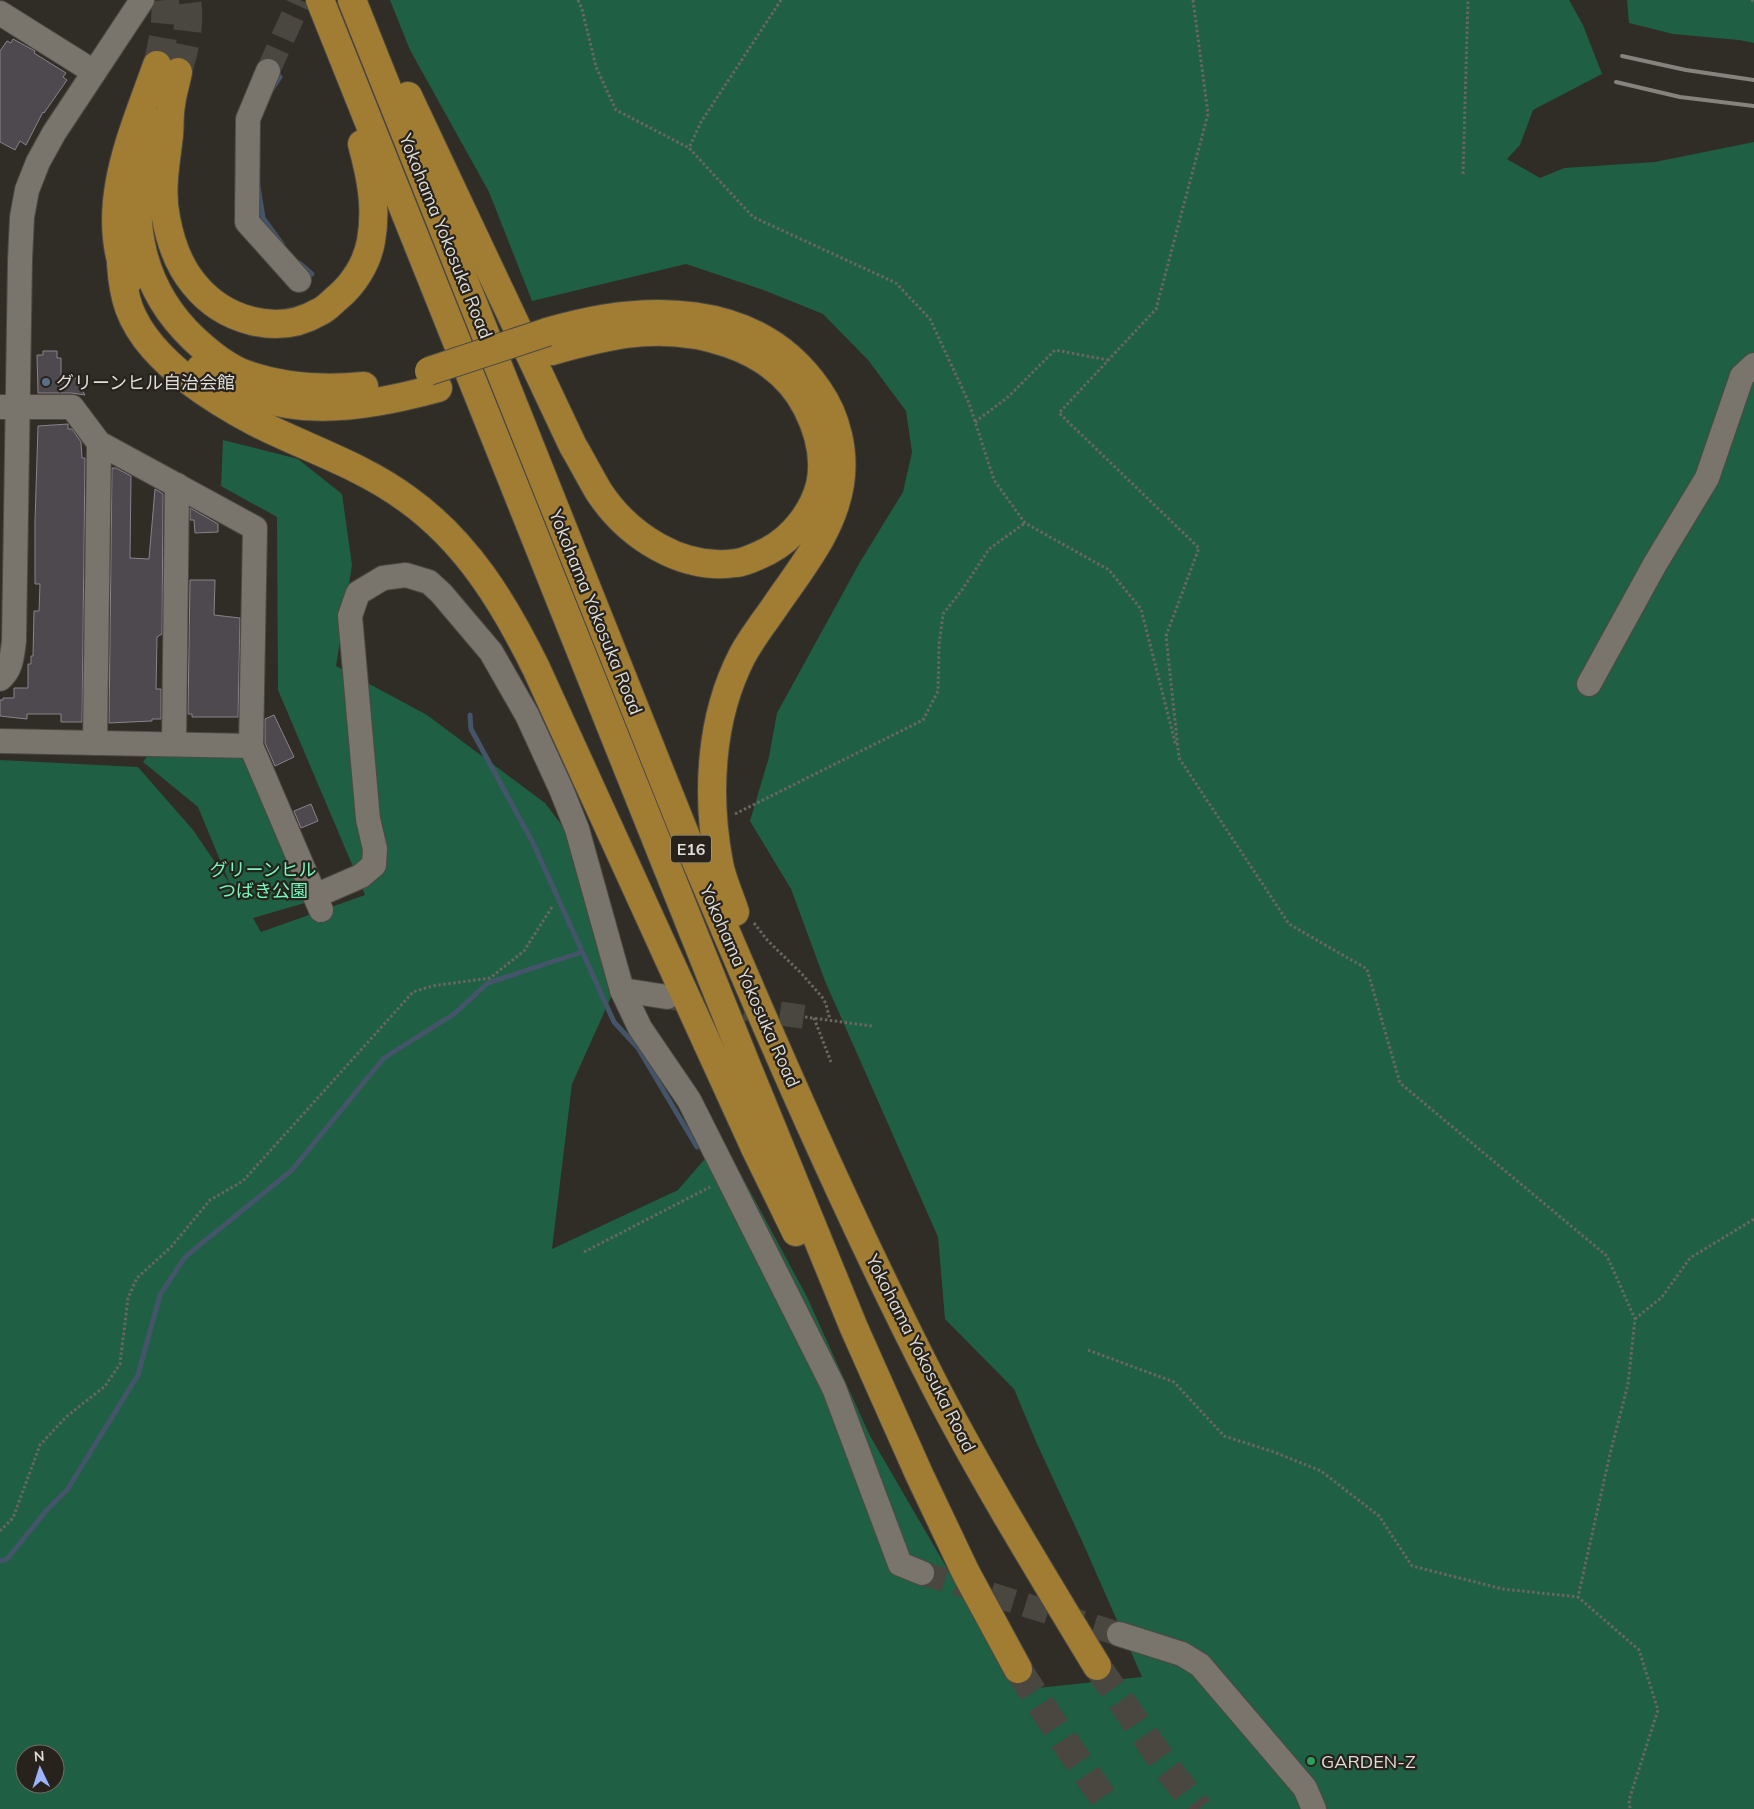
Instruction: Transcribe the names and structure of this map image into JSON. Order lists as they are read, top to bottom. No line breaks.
{"streets":{"highway":["Yokohama Yokosuka Road","E16"]},"parks":["グリーンヒル つばき公園"],"places":["グリーンヒル自治会館","GARDEN-Z"],"north":"top"}
